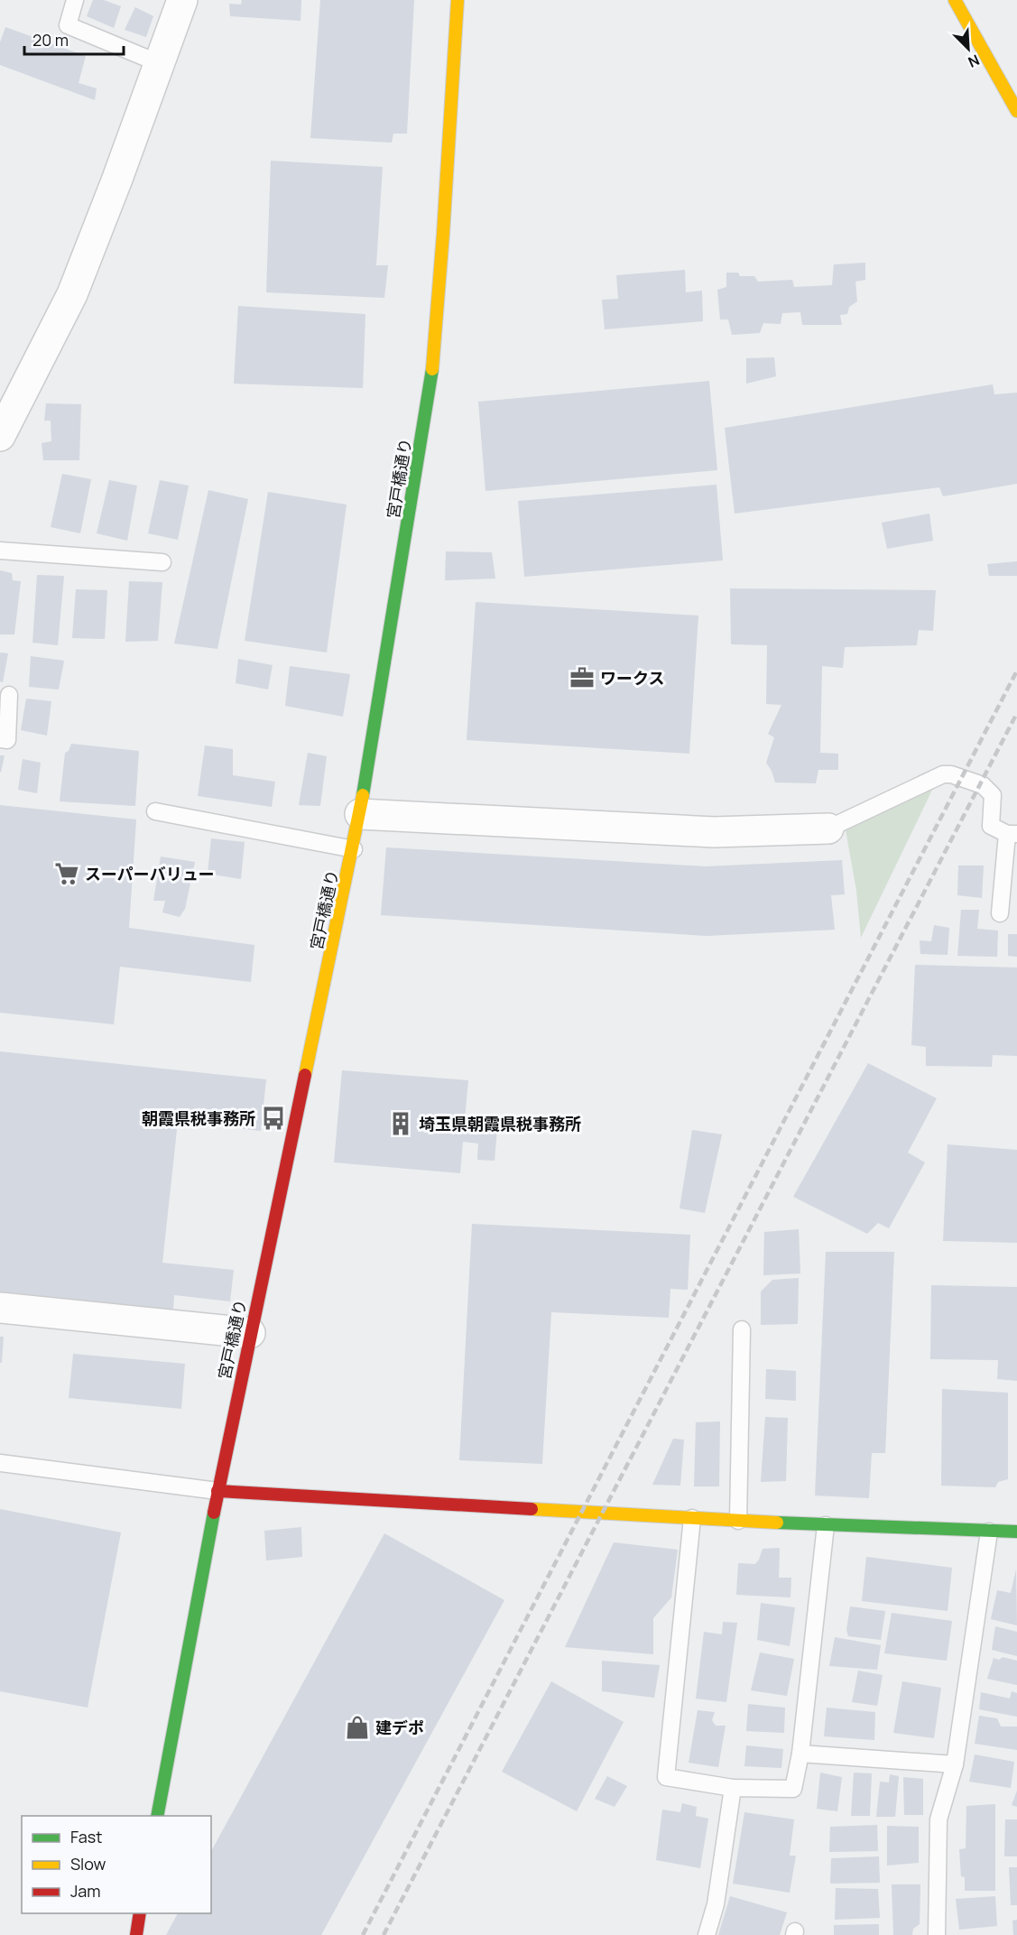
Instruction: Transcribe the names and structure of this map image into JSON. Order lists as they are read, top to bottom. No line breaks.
{"streets":{"street":["宮戸橋通り"]},"places":{"office":["ワークス"],"supermarket":["スーパーバリュー"],"bus stop":["朝霞県税事務所"],"building":["埼玉県朝霞県税事務所"],"shop":["建デポ"]},"legend":["Fast","Slow","Jam"],"scale_bar":"20 m","north":"bottom right"}
